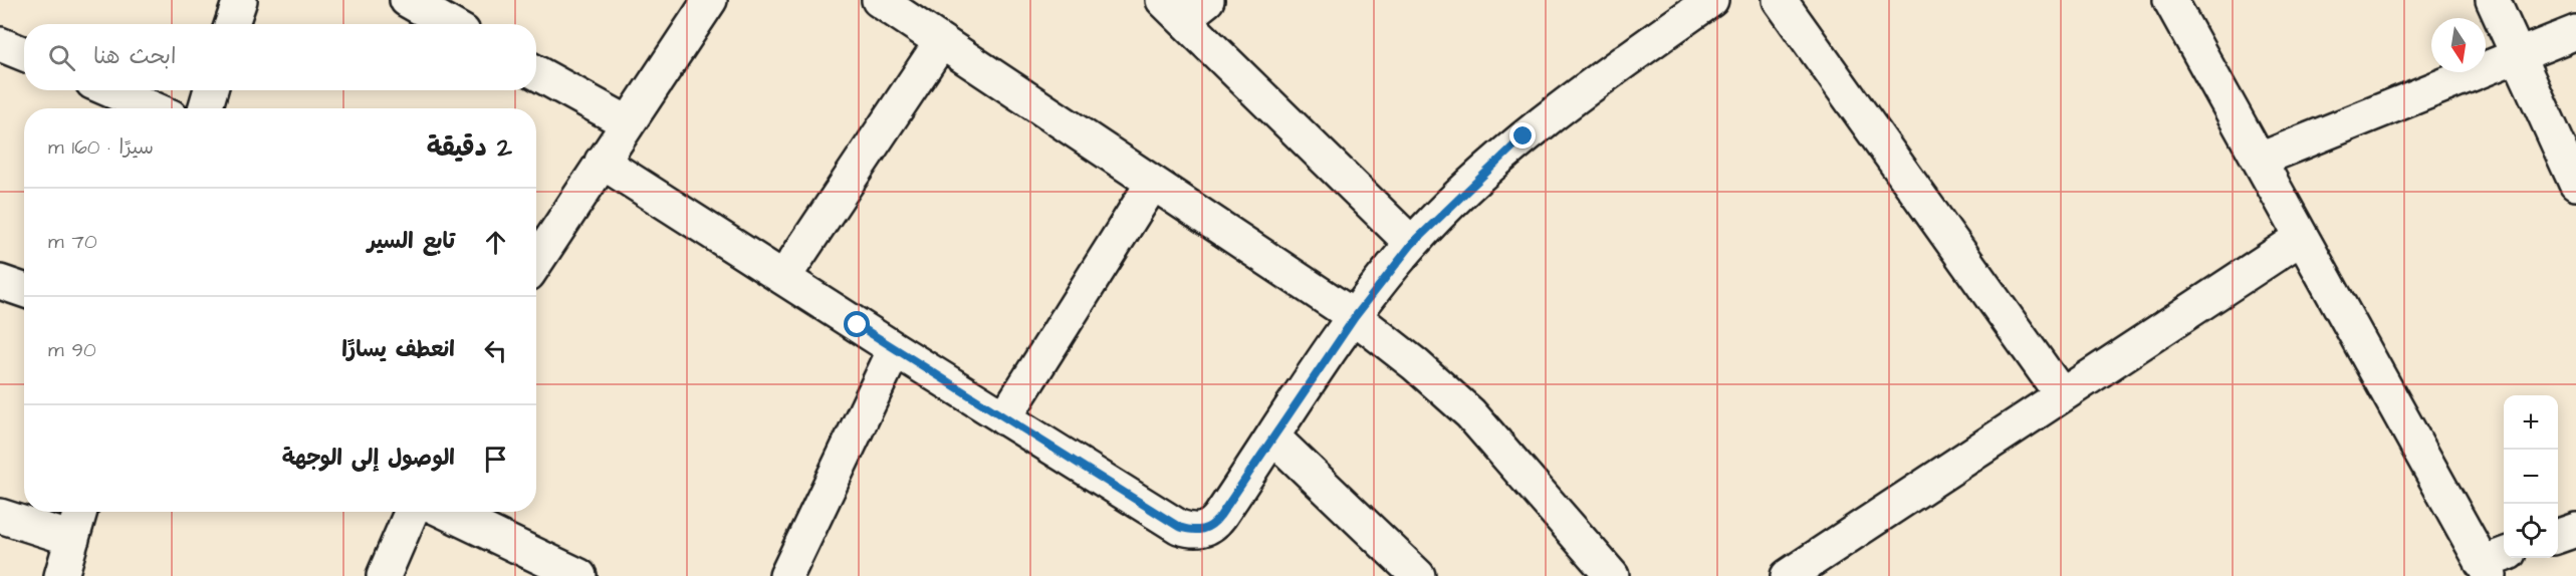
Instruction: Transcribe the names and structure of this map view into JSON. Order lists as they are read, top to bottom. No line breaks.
{"north":"bottom","page":{"search":"ابحث هنا","heading":["2 دقيقة","سيرًا · 160 m"],"list":[["تابع السير","70 m"],["انعطف يسارًا","90 m"],"الوصول إلى الوجهة"],"map_buttons":["+","−"]}}
